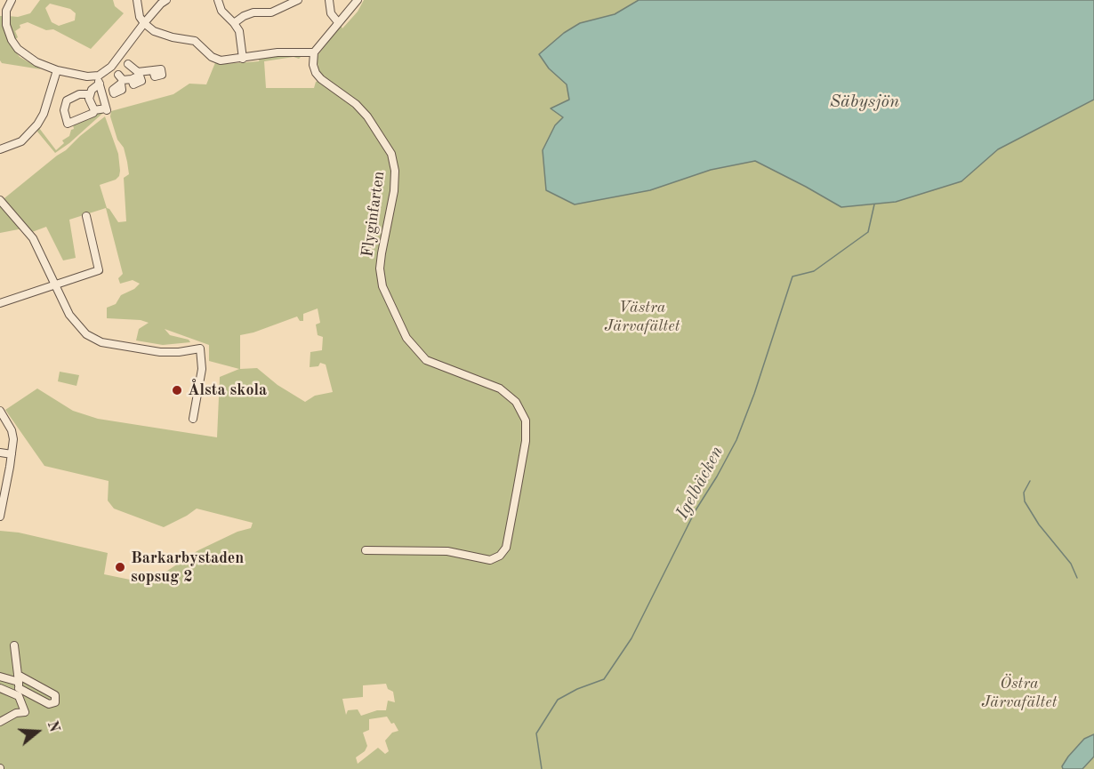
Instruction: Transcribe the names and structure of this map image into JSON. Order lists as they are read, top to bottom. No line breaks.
{"streets":{"street":["Flyginfarten"]},"water":["Säbysjön","Igelbäcken"],"parks":["Västra Järvafältet","Östra Järvafältet"],"places":["Ålsta skola","Barkarbystaden sopsug 2"],"north":"right"}
